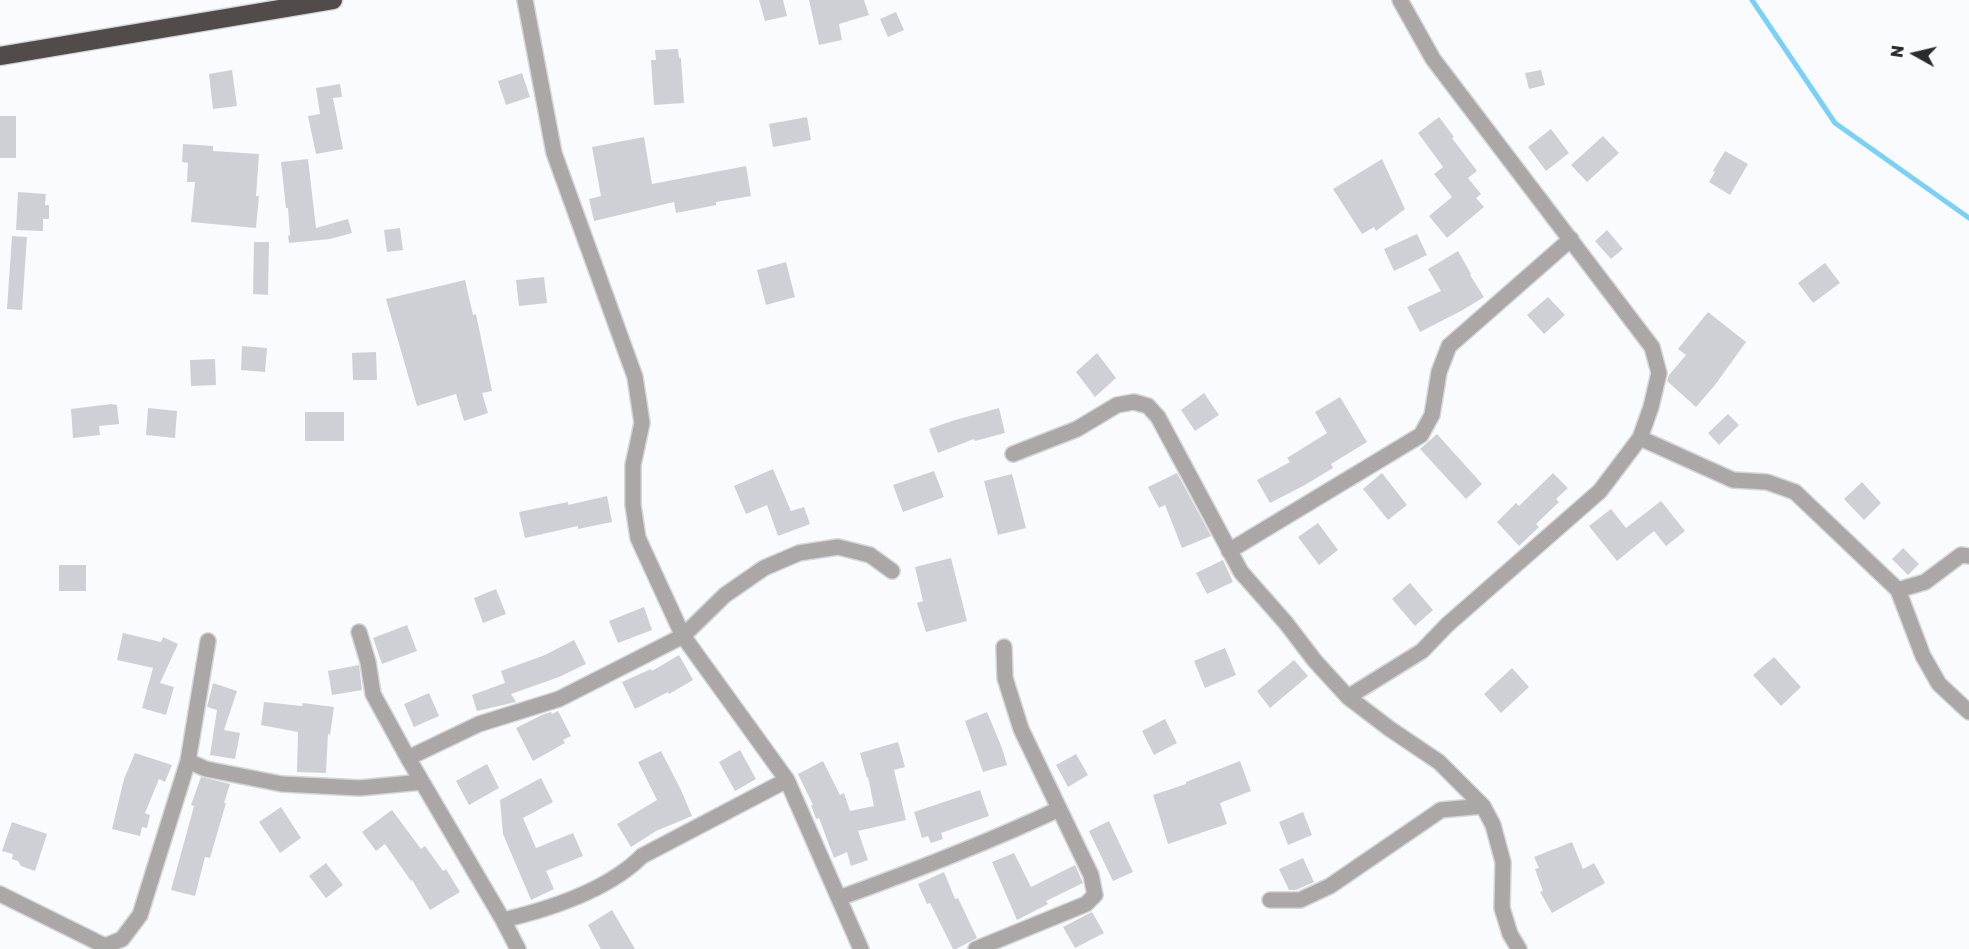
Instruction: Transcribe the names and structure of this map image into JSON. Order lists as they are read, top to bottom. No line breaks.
{"north":"left"}
